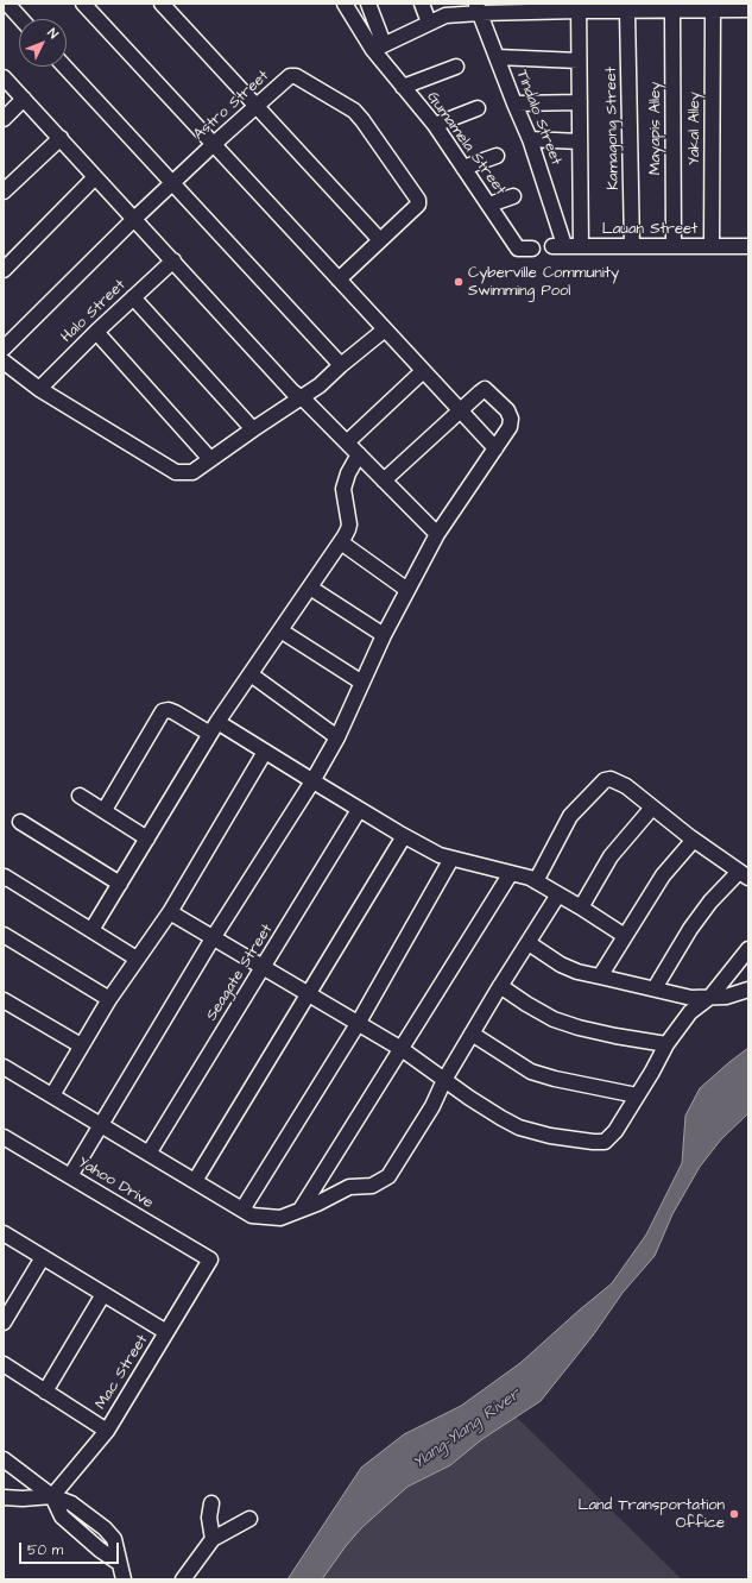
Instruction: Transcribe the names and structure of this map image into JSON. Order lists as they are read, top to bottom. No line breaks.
{"streets":{"street":["Astro Street","Tindalo Street","Kamagong Street","Mayapis Alley","Yakal Alley","Gumamela Street","Lauan Street","Halo Street","Seagate Street","Yahoo Drive","Mac Street"]},"crossings":[["Tindalo Street","Lauan Street"],["Kamagong Street","Lauan Street"],["Mayapis Alley","Lauan Street"],["Yakal Alley","Lauan Street"],["Yahoo Drive","Mac Street"]],"water":["Ylang-Ylang River"],"places":["Cyberville Community Swimming Pool","Land Transportation Office"],"scale_bar":"50 m","north":"top right"}
